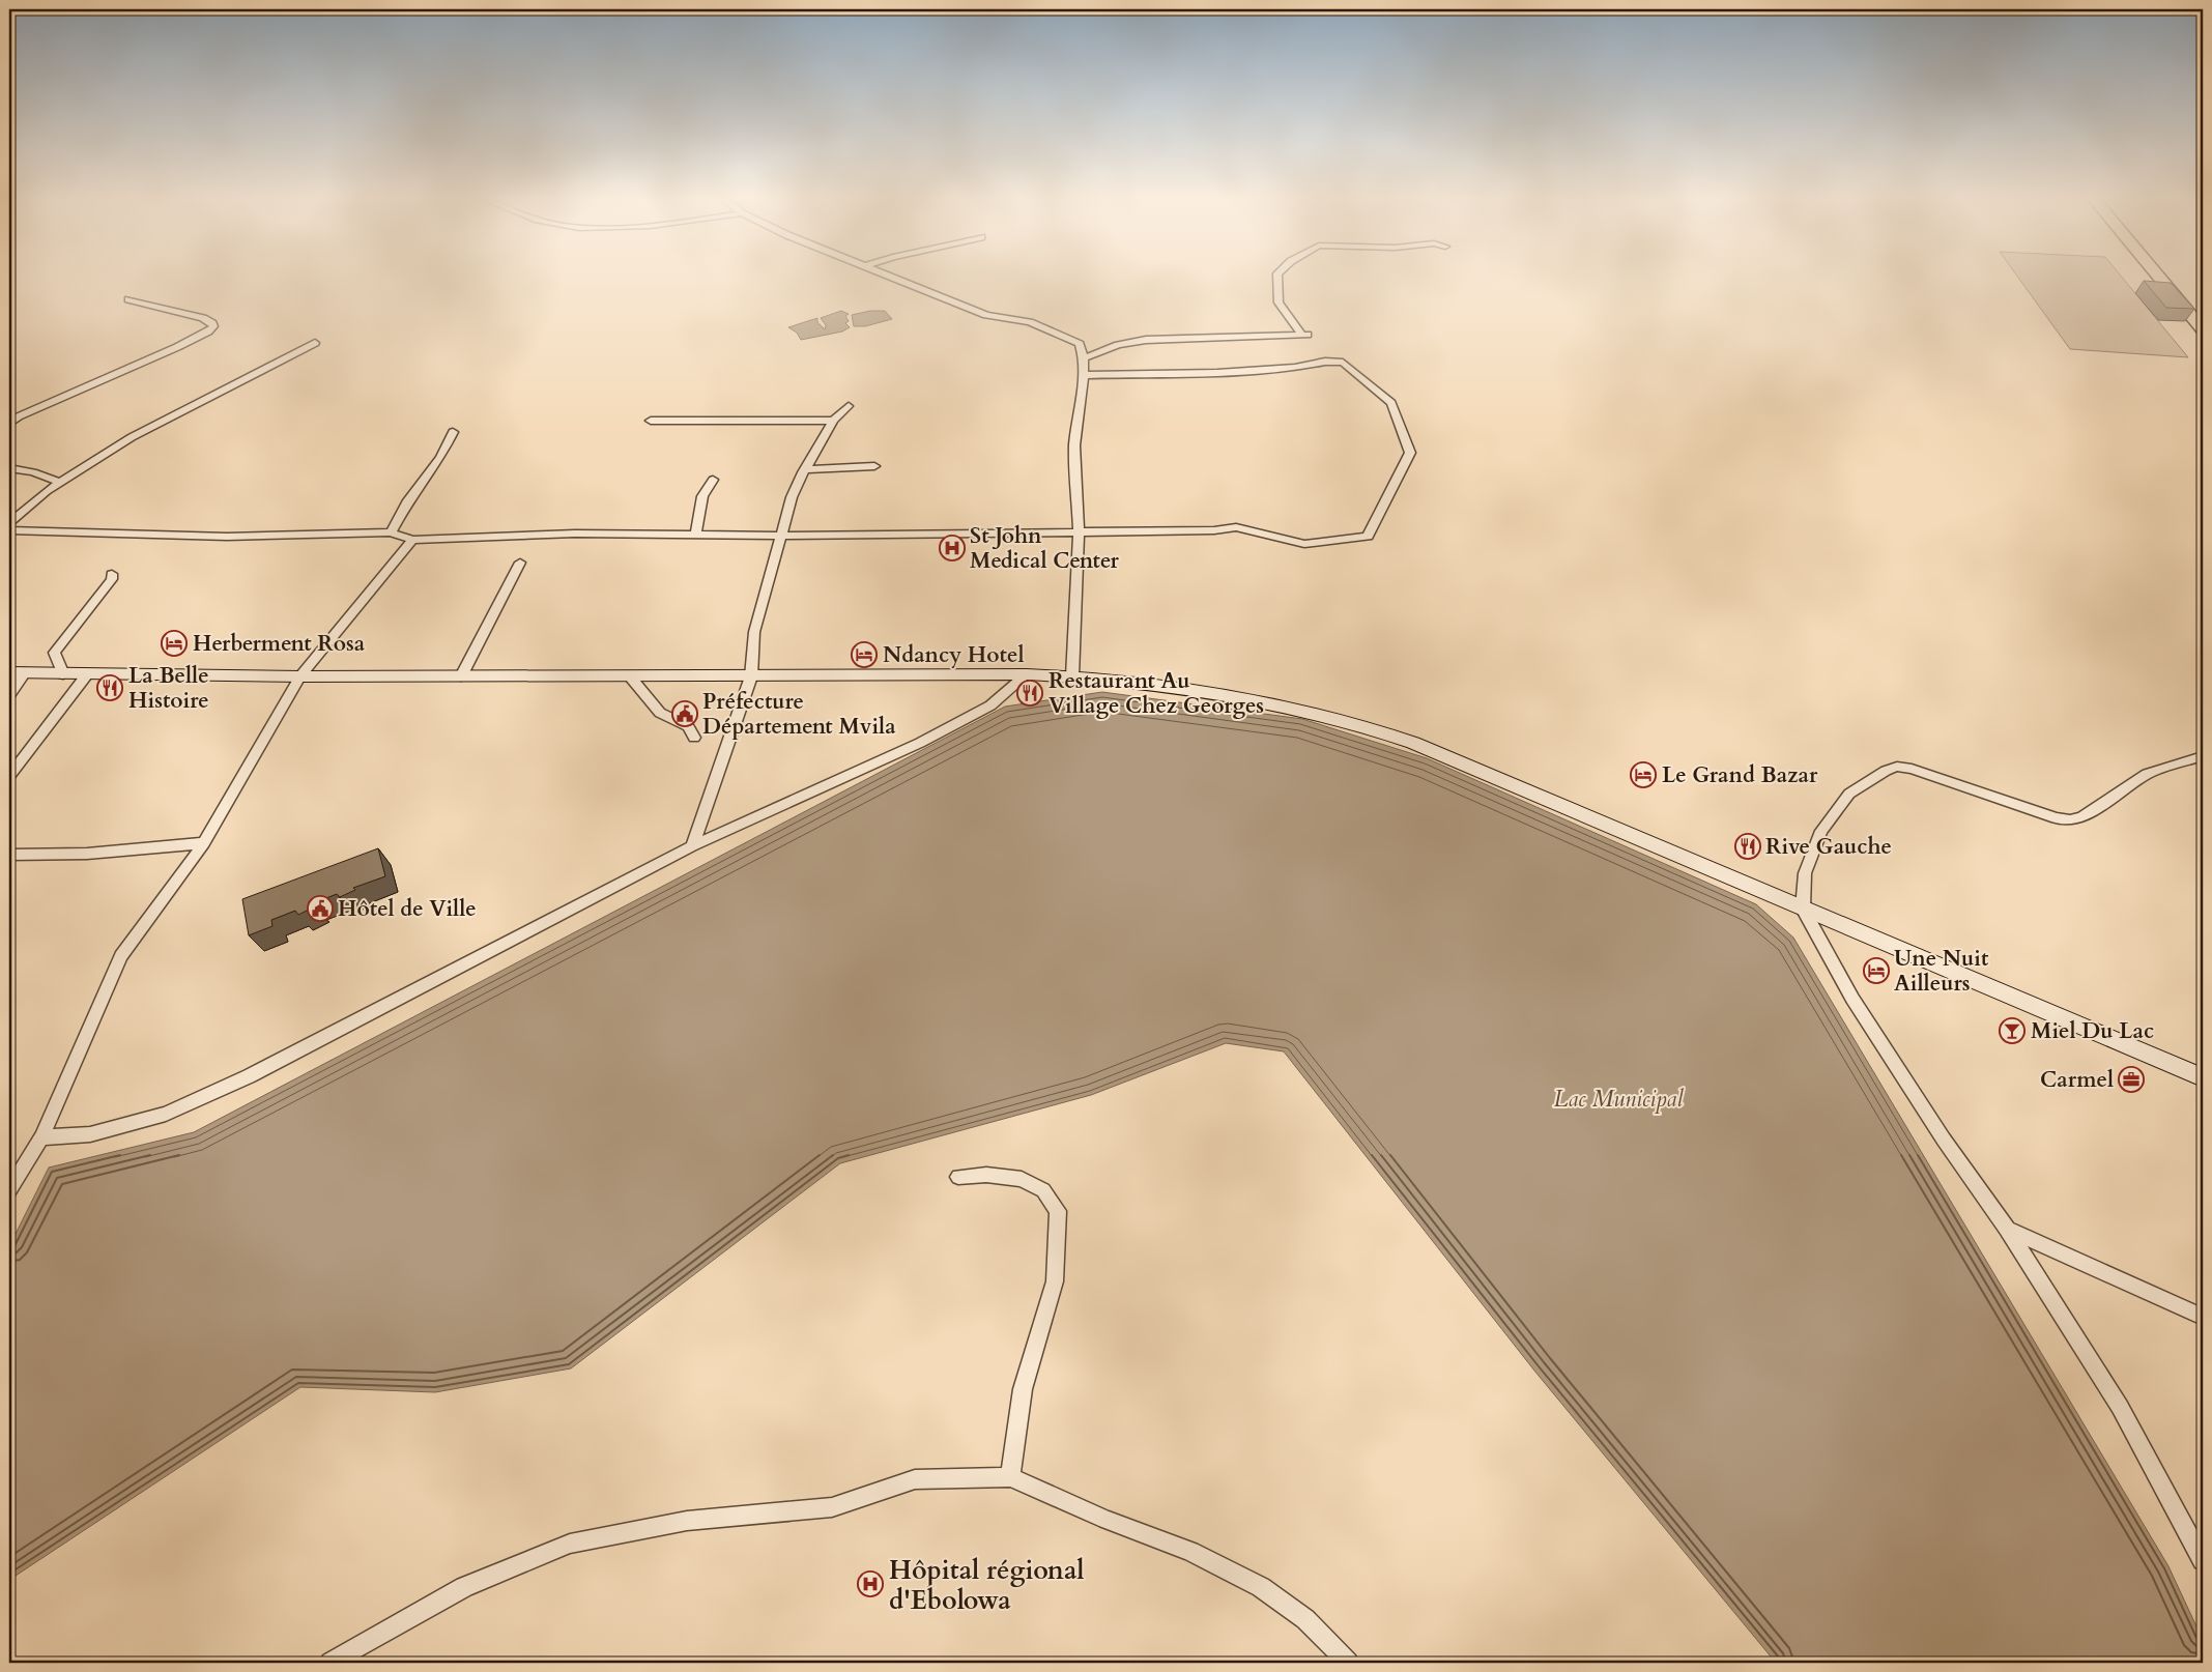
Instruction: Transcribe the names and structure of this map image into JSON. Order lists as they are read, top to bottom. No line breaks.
{"water":["Lac Municipal"],"places":{"hospital":["St John Medical Center","Hôpital régional d'Ebolowa"],"hotel":["Herberment Rosa","Ndancy Hotel","Le Grand Bazar","Une Nuit Ailleurs"],"restaurant":["La Belle Histoire","Restaurant Au Village Chez Georges","Rive Gauche"],"public building":["Préfecture Département Mvila","Hôtel de Ville"],"bar":["Miel Du Lac"],"office":["Carmel"]}}
